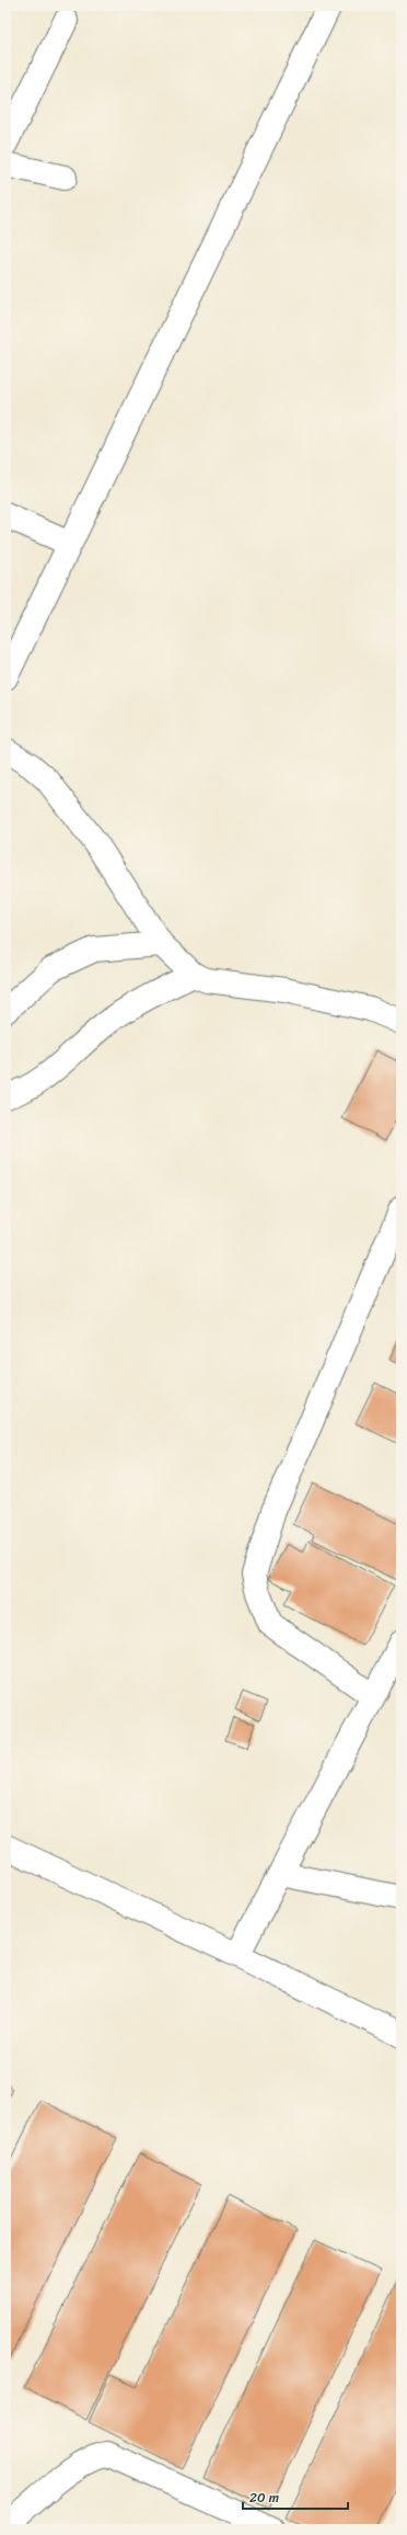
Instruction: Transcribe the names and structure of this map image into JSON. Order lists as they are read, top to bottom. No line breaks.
{"scale_bar":"20 m"}
